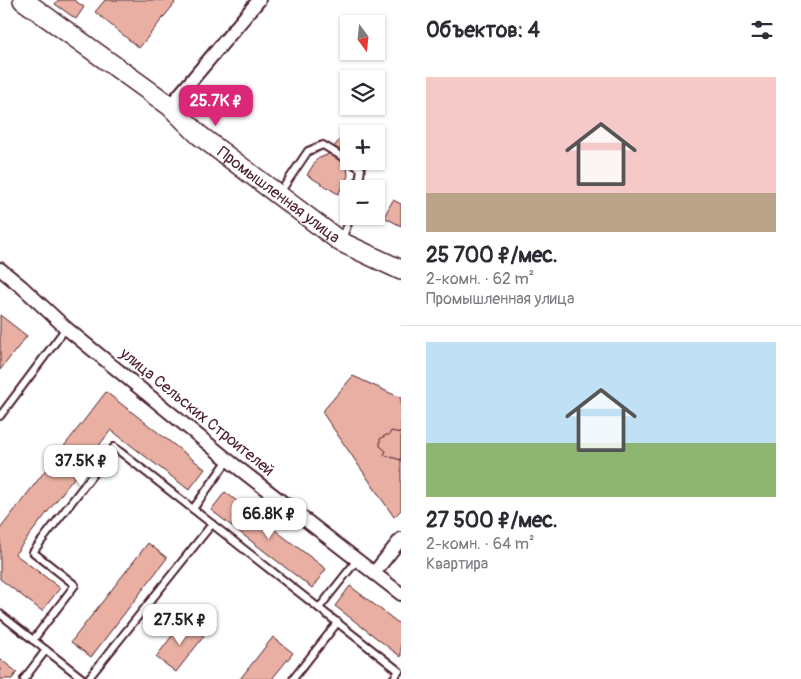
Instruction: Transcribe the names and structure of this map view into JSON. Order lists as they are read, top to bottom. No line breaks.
{"streets":{"street":["Промышленная улица","улица Сельских Строителей"]},"north":"bottom","page":{"heading":"Объектов: 4","map_buttons":["+","−"],"list":[{"name":"25 700 ₽/мес.","note":"2-комн. · 62 m² · Промышленная улица"},{"name":"27 500 ₽/мес.","note":"2-комн. · 64 m² · Квартира"}],"price":["25.7K ₽","37.5K ₽","66.8K ₽","27.5K ₽"]}}
